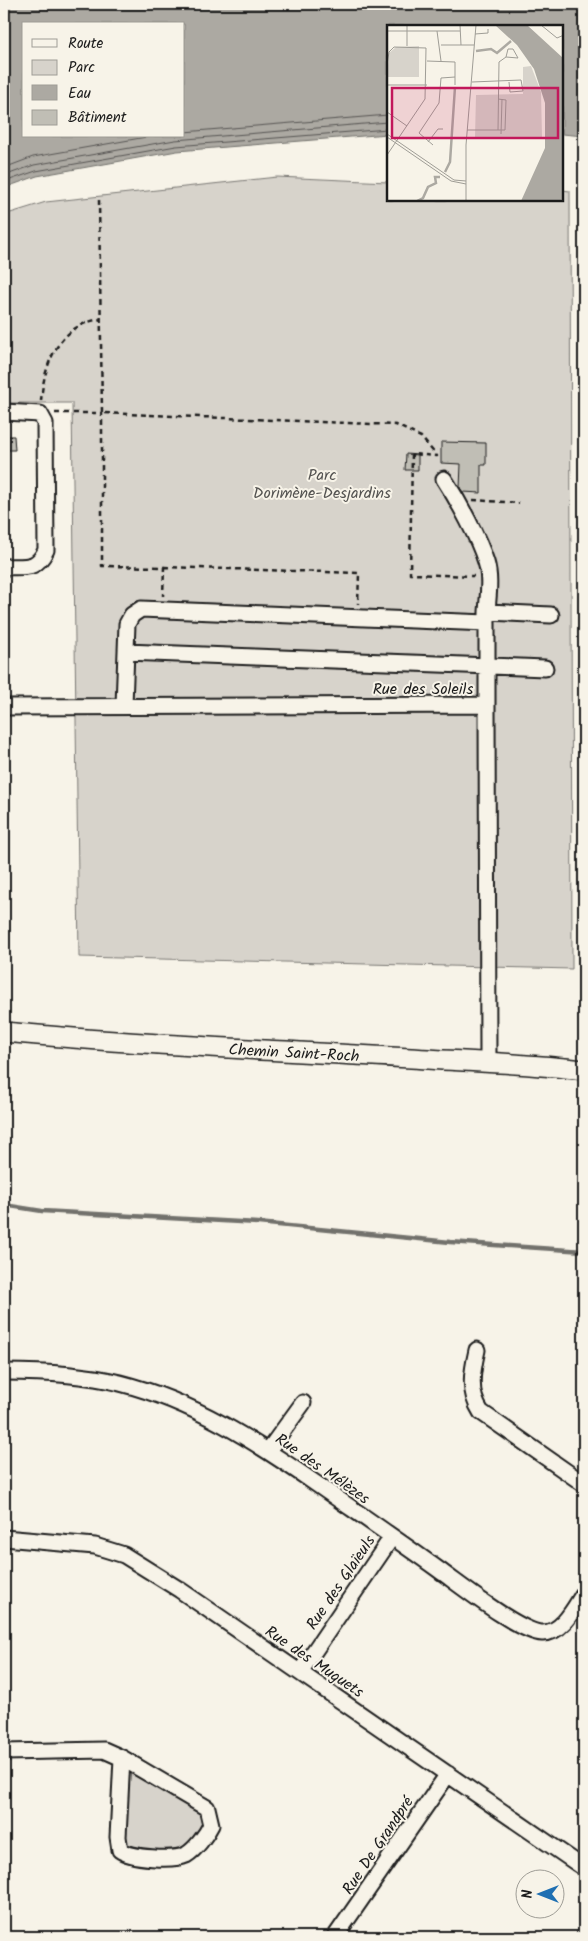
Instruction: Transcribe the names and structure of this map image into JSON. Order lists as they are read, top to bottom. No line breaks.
{"streets":{"main road":["Chemin Saint-Roch"],"street":["Rue des Soleils","Rue des Mélèzes","Rue des Glaïeuls","Rue des Muguets","Rue De Grandpré"]},"crossings":[["Rue des Soleils","Chemin Saint-Roch"],["Rue des Mélèzes","Rue des Glaïeuls"],["Rue des Glaïeuls","Rue des Muguets"],["Rue des Muguets","Rue De Grandpré"]],"parks":["Parc Dorimène-Desjardins"],"legend":["Route","Parc","Eau","Bâtiment"],"north":"left"}
